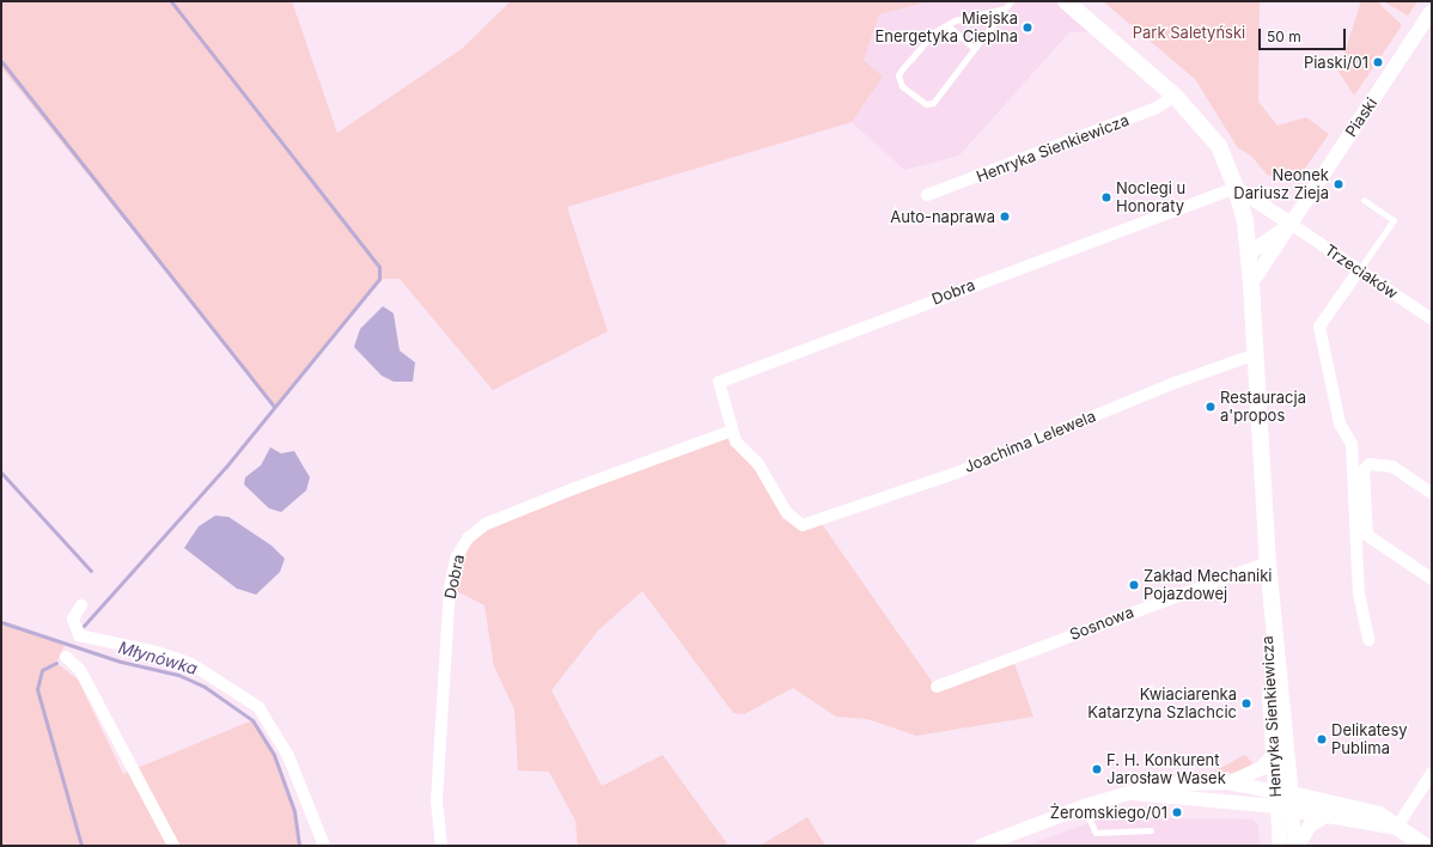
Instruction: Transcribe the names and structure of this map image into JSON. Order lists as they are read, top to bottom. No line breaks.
{"streets":{"main road":["Henryka Sienkiewicza"],"street":["Piaski","Trzeciaków","Dobra","Joachima Lelewela","Sosnowa"]},"crossings":[["Piaski","Henryka Sienkiewicza"],["Piaski","Trzeciaków"],["Henryka Sienkiewicza","Dobra"],["Henryka Sienkiewicza","Joachima Lelewela"],["Henryka Sienkiewicza","Sosnowa"],["Dobra","Joachima Lelewela"]],"water":["Młynówka"],"parks":["Park Saletyński"],"places":["Miejska Energetyka Cieplna","Piaski/01","Neonek Dariusz Zieja","Noclegi u Honoraty","Auto-naprawa","Restauracja a'propos","Zakład Mechaniki Pojazdowej","Kwiaciarenka Katarzyna Szlachcic","Delikatesy Publima","F. H. Konkurent Jarosław Wasek","Żeromskiego/01"],"scale_bar":"50 m"}
